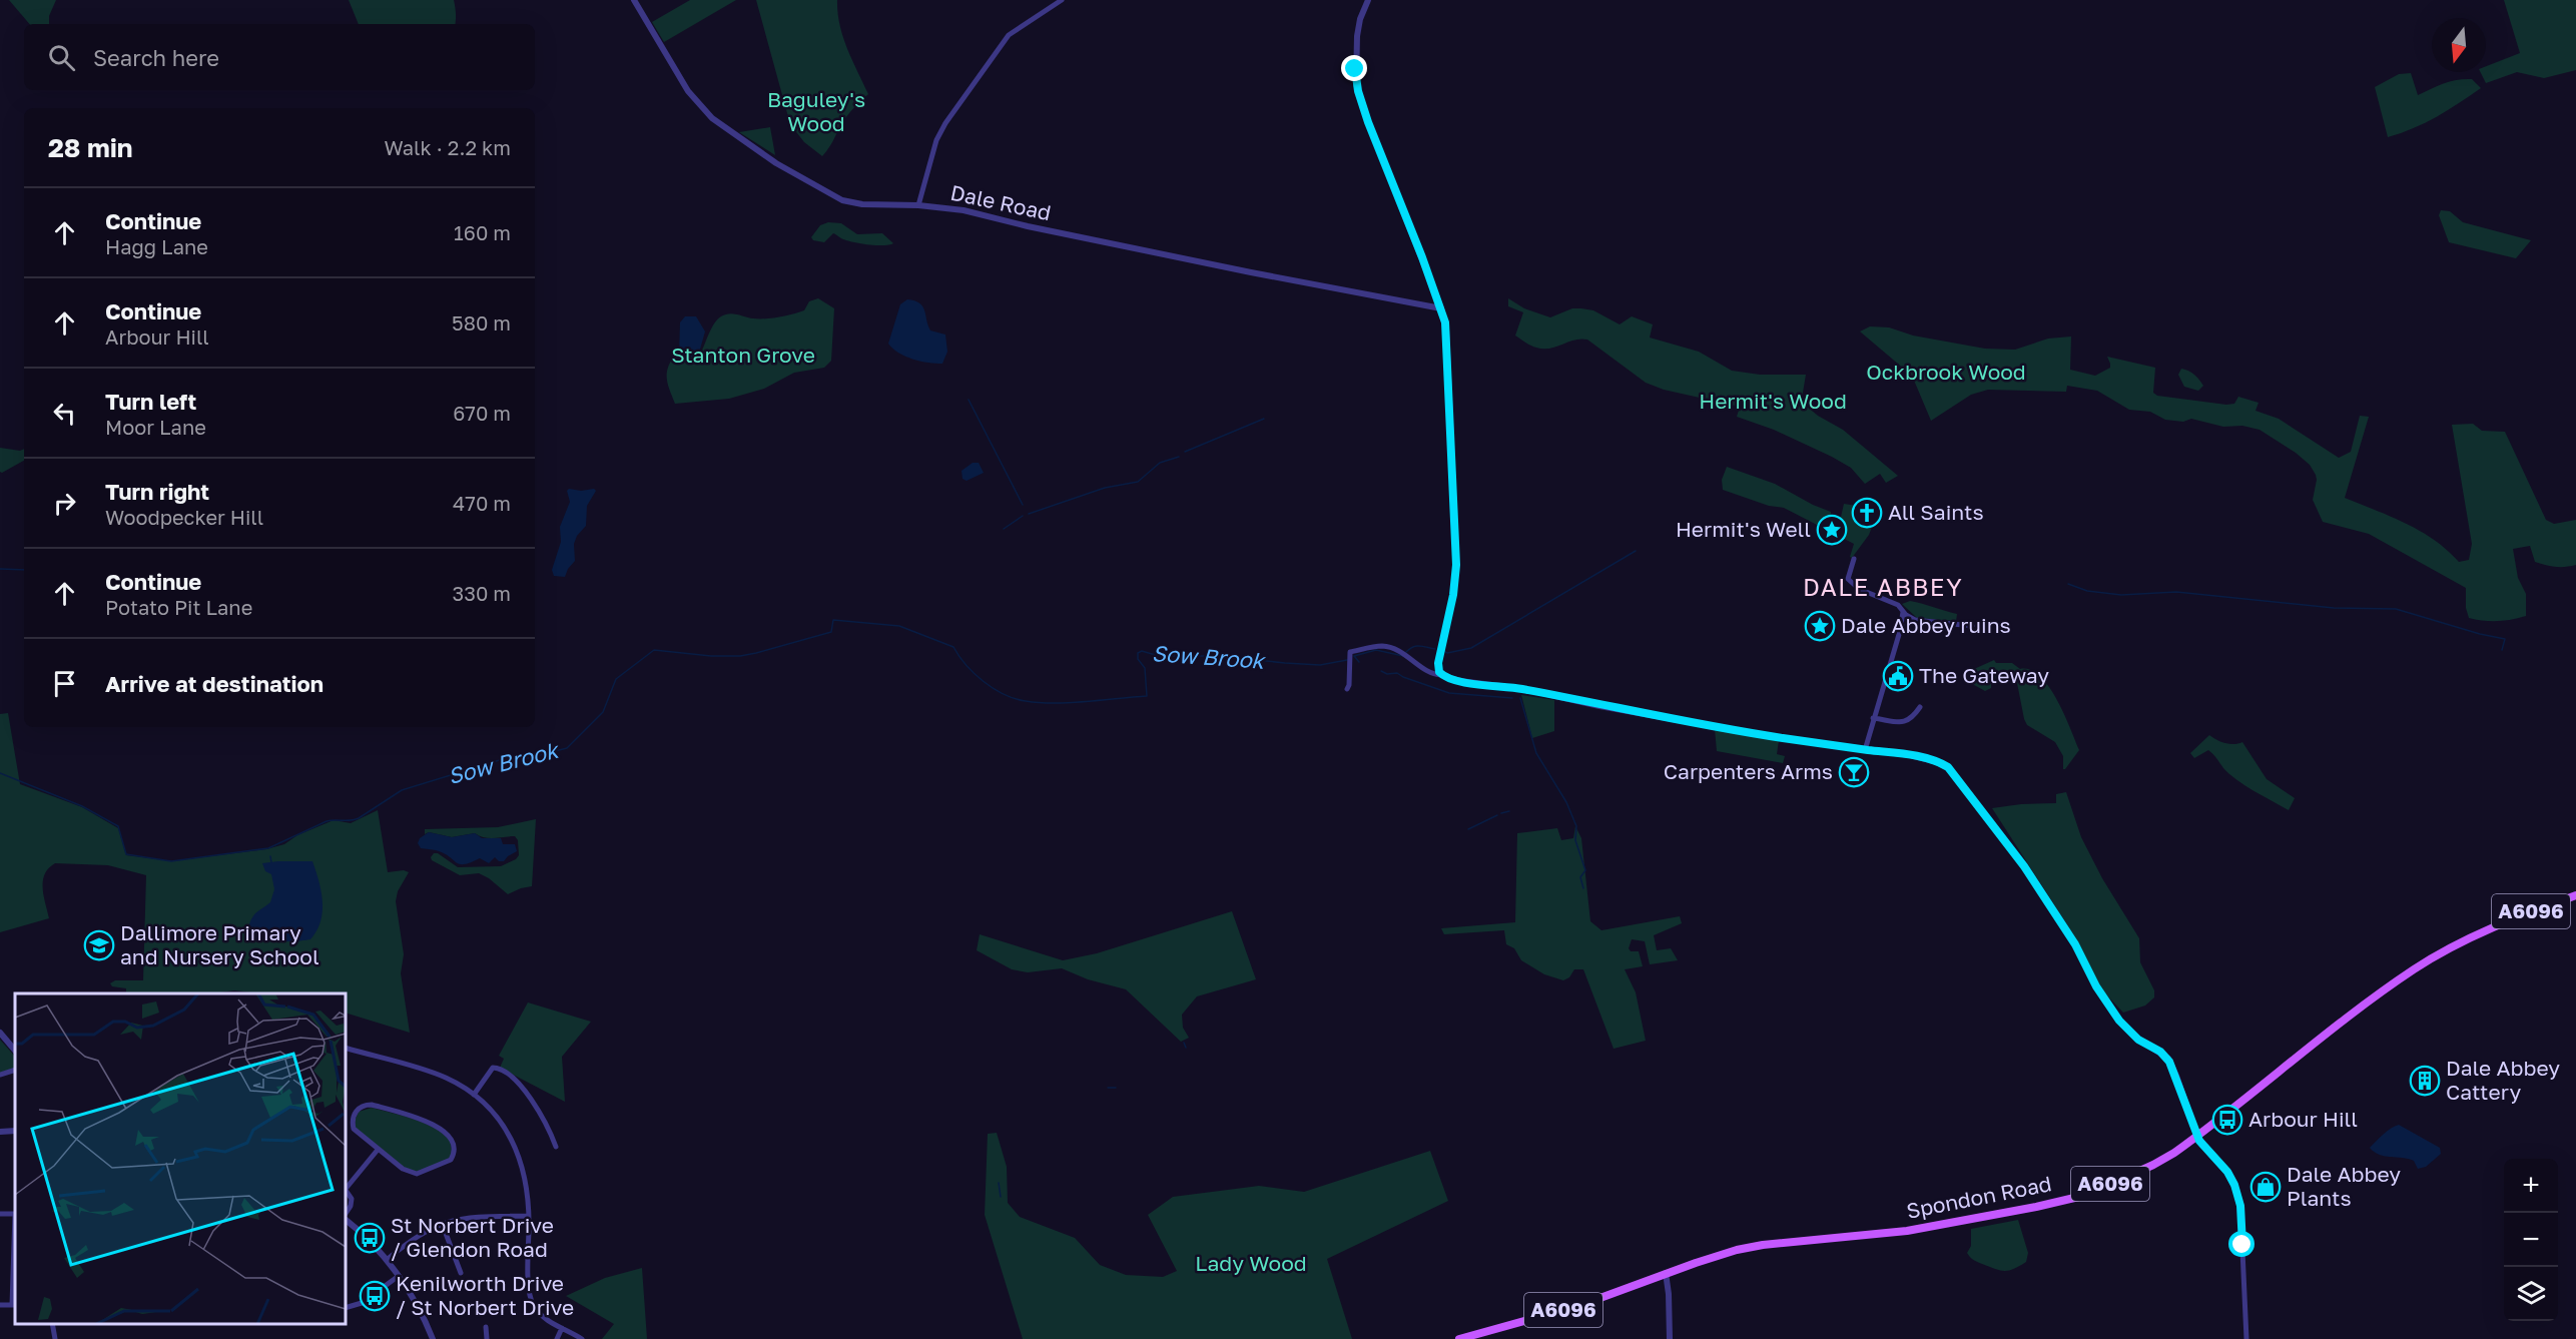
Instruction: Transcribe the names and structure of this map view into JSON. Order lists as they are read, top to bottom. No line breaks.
{"streets":{"main road":["A6096","Spondon Road"],"street":["Dale Road"]},"crossings":[["A6096","Spondon Road"]],"districts":["DALE ABBEY"],"water":["Sow Brook"],"parks":["Baguley's Wood","Stanton Grove","Ockbrook Wood","Hermit's Wood","Lady Wood"],"places":{"church":["All Saints"],"place":["Hermit's Well","Dale Abbey ruins"],"public building":["The Gateway"],"bar":["Carpenters Arms"],"school or university":["Dallimore Primary and Nursery School"],"building":["Dale Abbey Cattery"],"bus stop":["Arbour Hill","St Norbert Drive / Glendon Road","Kenilworth Drive / St Norbert Drive"],"shop":["Dale Abbey Plants"]},"north":"bottom","page":{"search":"Search here","heading":["28 min","Walk · 2.2 km"],"list":[["Continue","Hagg Lane","160 m"],["Continue","Arbour Hill","580 m"],["Turn left","Moor Lane","670 m"],["Turn right","Woodpecker Hill","470 m"],["Continue","Potato Pit Lane","330 m"],"Arrive at destination"],"map_buttons":["+","−"]}}
